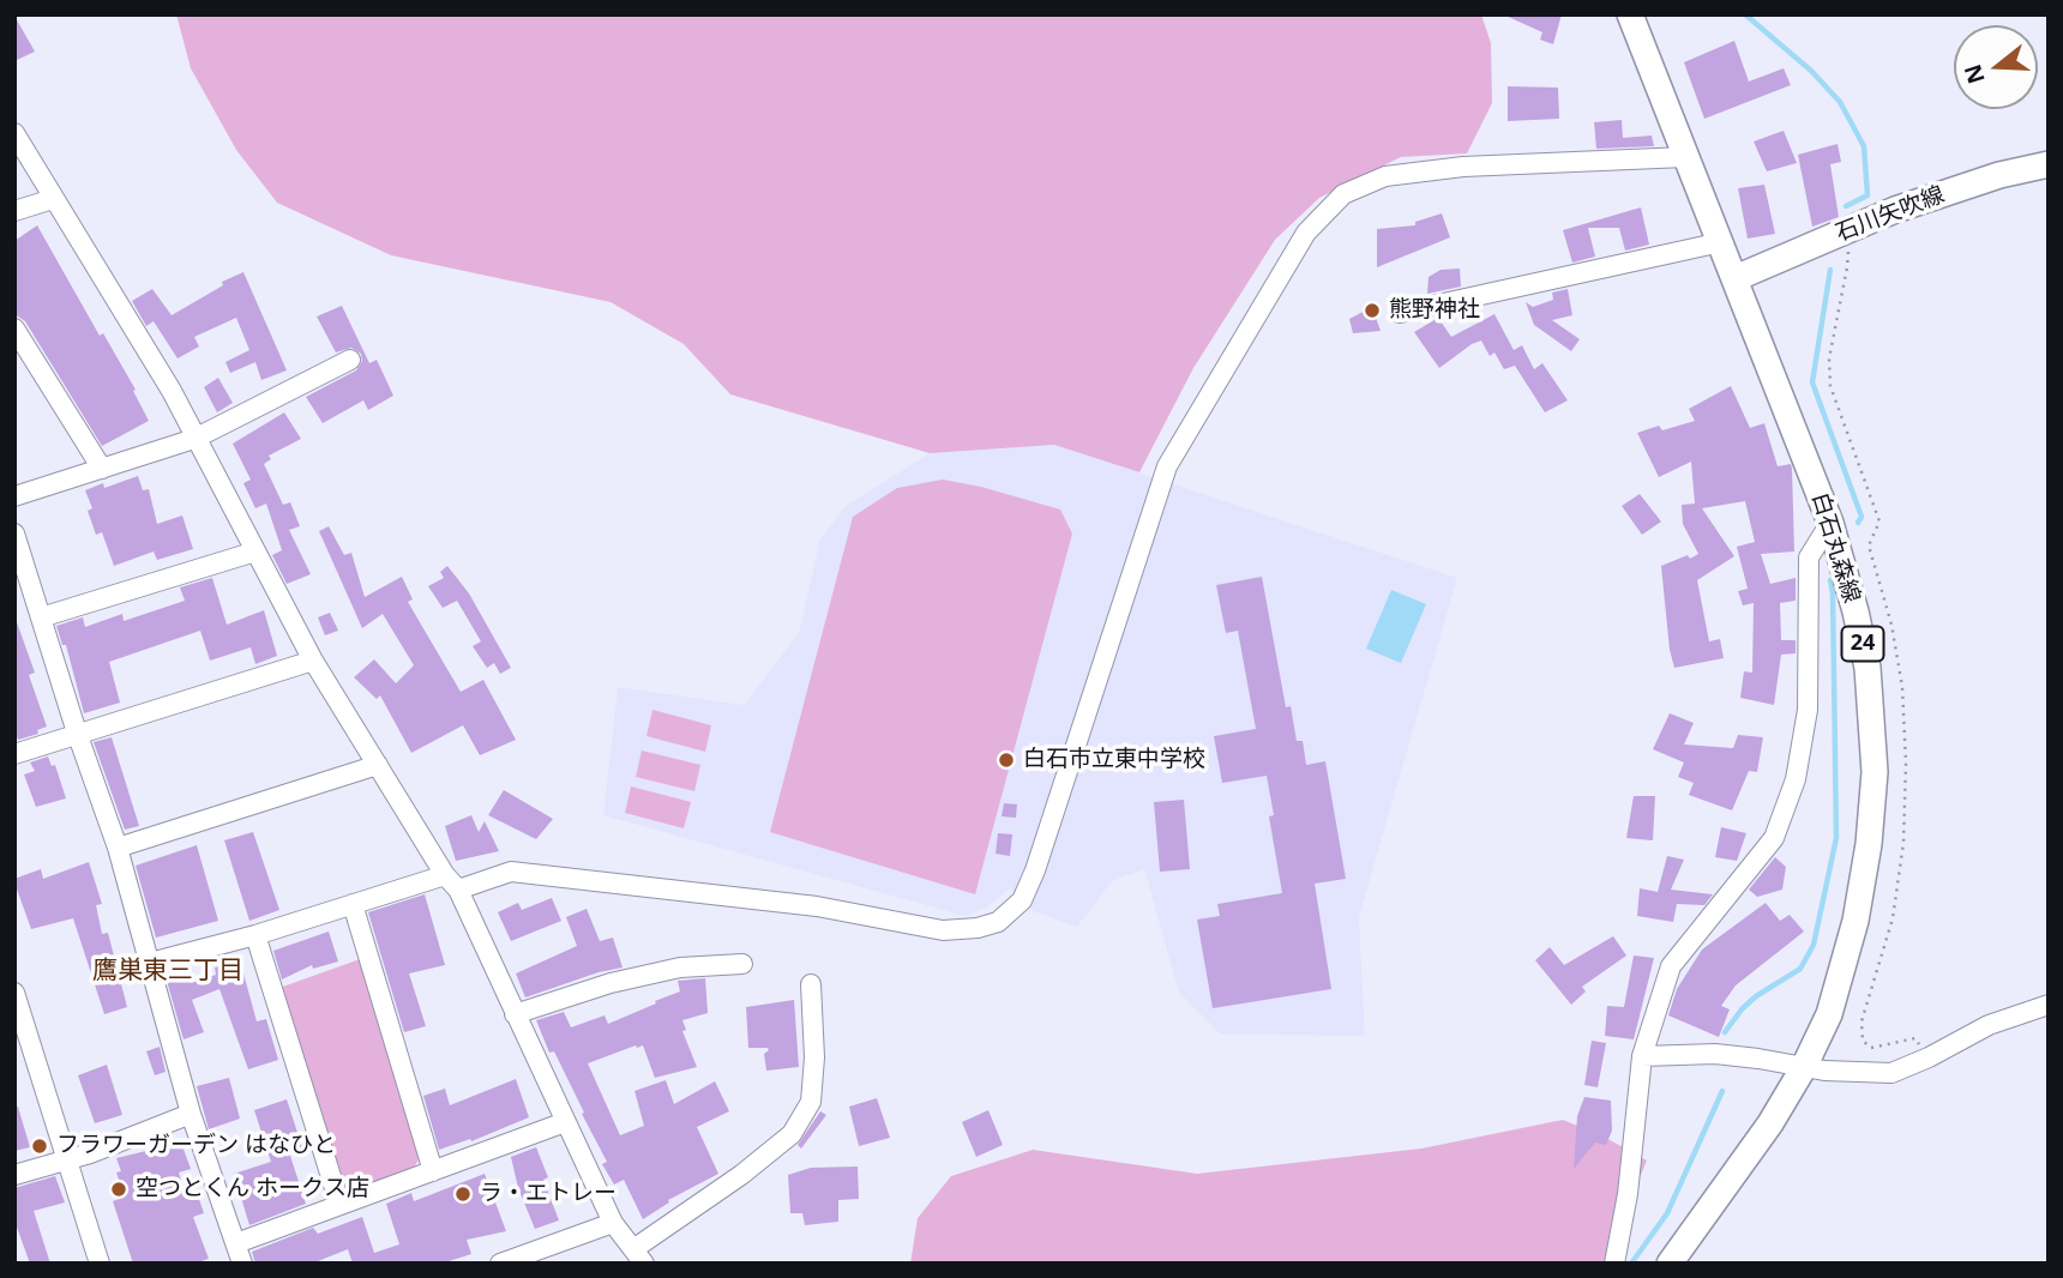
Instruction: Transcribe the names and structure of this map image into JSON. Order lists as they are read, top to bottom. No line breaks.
{"streets":{"main road":["石川矢吹線","白石丸森線","24"]},"crossings":[["石川矢吹線","白石丸森線"]],"districts":["鷹巣東三丁目"],"places":["熊野神社","白石市立東中学校","フラワーガーデン はなひと","空つとくん ホークス店","ラ・エトレー"],"north":"left"}
